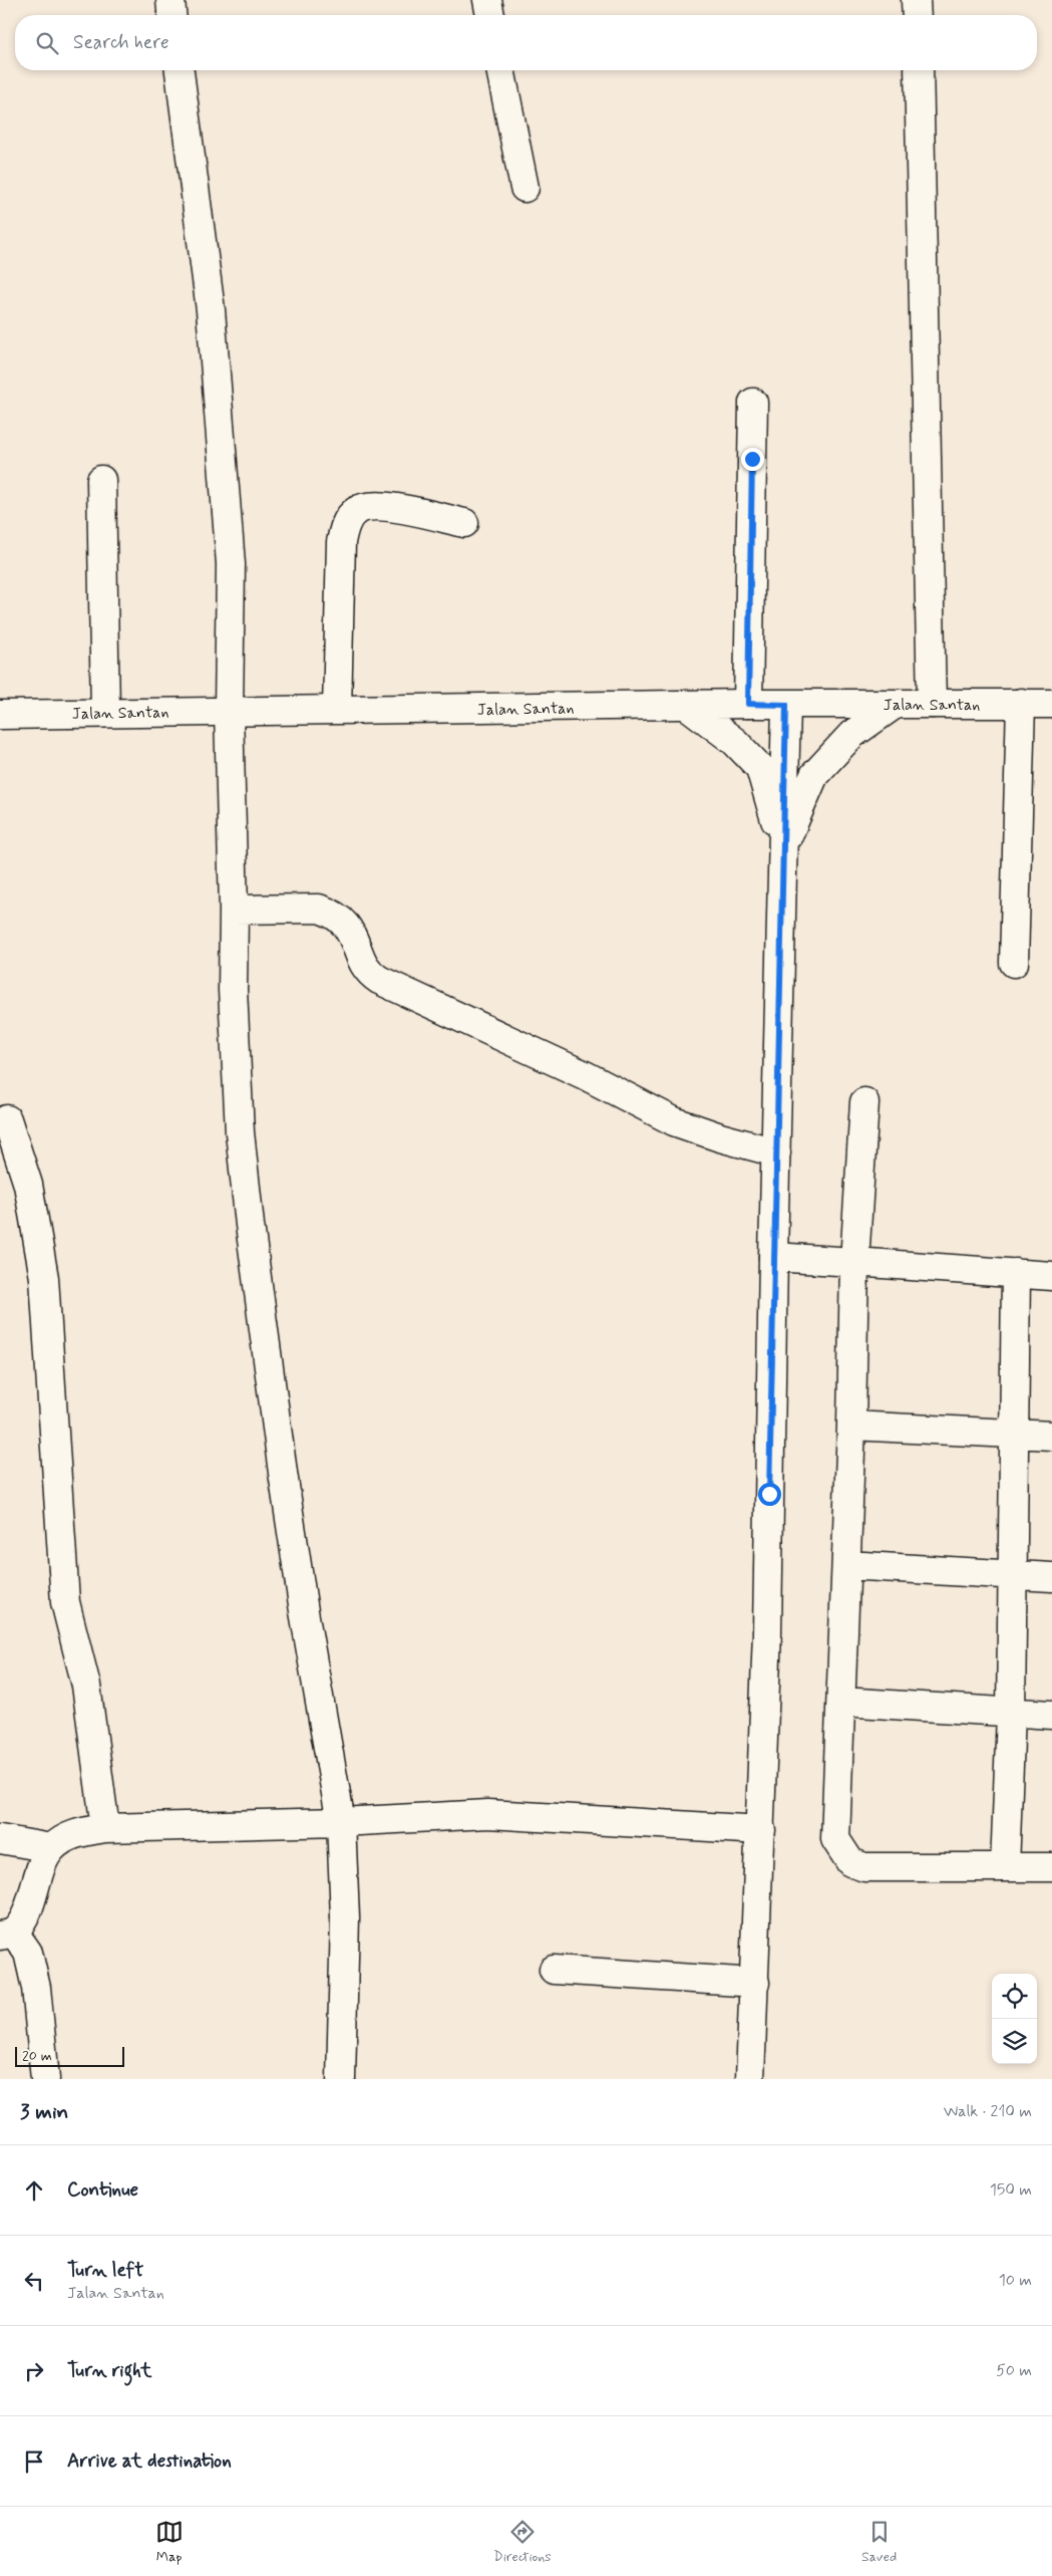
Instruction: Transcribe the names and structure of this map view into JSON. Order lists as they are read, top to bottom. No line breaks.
{"streets":{"street":["Jalan Santan"]},"scale_bar":"20 m","page":{"search":"Search here","scale":"20 m","heading":["3 min","Walk · 210 m"],"list":[["Continue","150 m"],["Turn left","Jalan Santan","10 m"],["Turn right","50 m"],"Arrive at destination"],"nav":["Map","Directions","Saved"]}}
